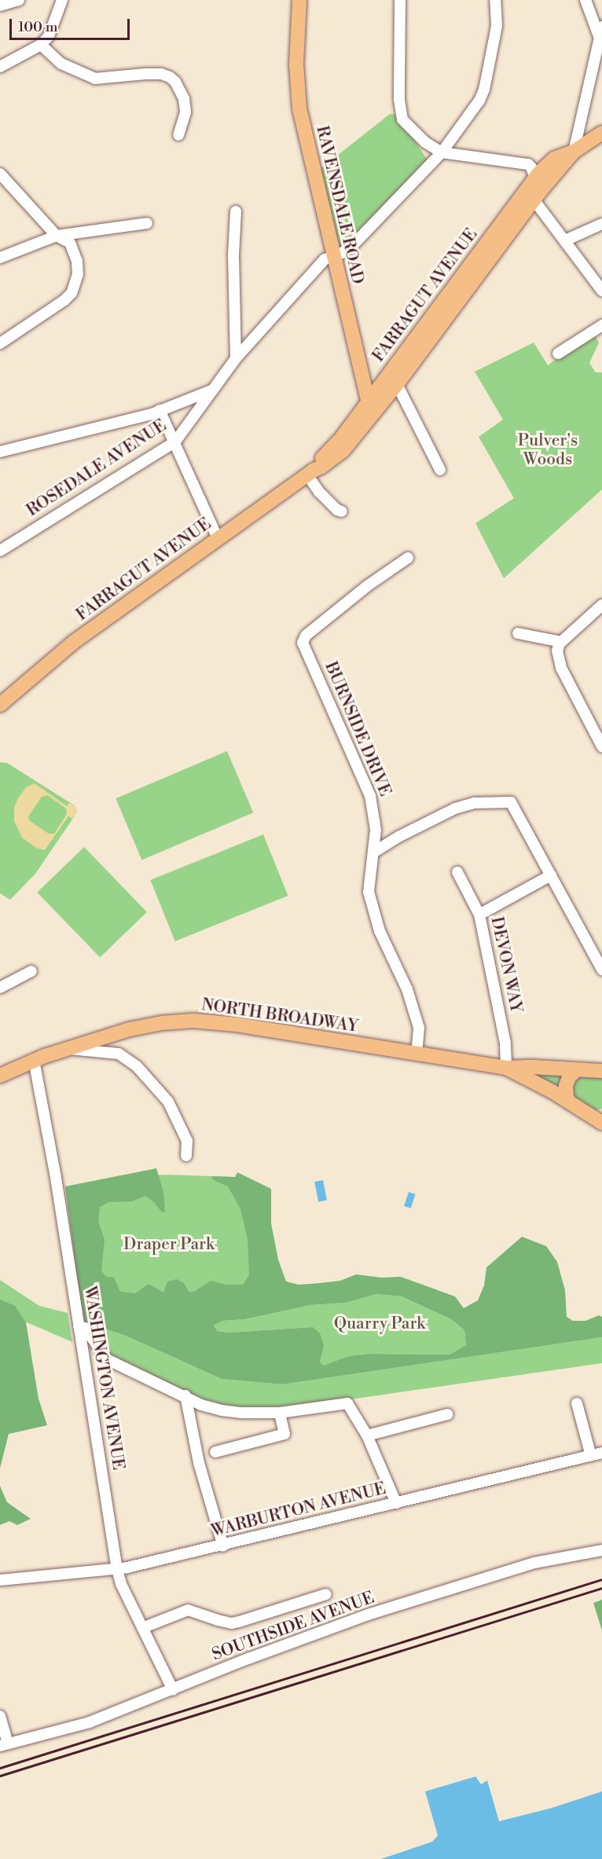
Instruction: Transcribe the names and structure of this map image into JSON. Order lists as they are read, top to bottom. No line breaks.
{"streets":{"main road":["RAVENSDALE ROAD","FARRAGUT AVENUE","NORTH BROADWAY"],"street":["ROSEDALE AVENUE","BURNSIDE DRIVE","DEVON WAY","WASHINGTON AVENUE","WARBURTON AVENUE","SOUTHSIDE AVENUE"]},"crossings":[["RAVENSDALE ROAD","FARRAGUT AVENUE"],["RAVENSDALE ROAD","ROSEDALE AVENUE"],["BURNSIDE DRIVE","NORTH BROADWAY"],["DEVON WAY","NORTH BROADWAY"],["NORTH BROADWAY","WASHINGTON AVENUE"],["WASHINGTON AVENUE","WARBURTON AVENUE"],["WASHINGTON AVENUE","SOUTHSIDE AVENUE"]],"parks":["Pulver's Woods","Draper Park","Quarry Park"],"scale_bar":"100 m"}
